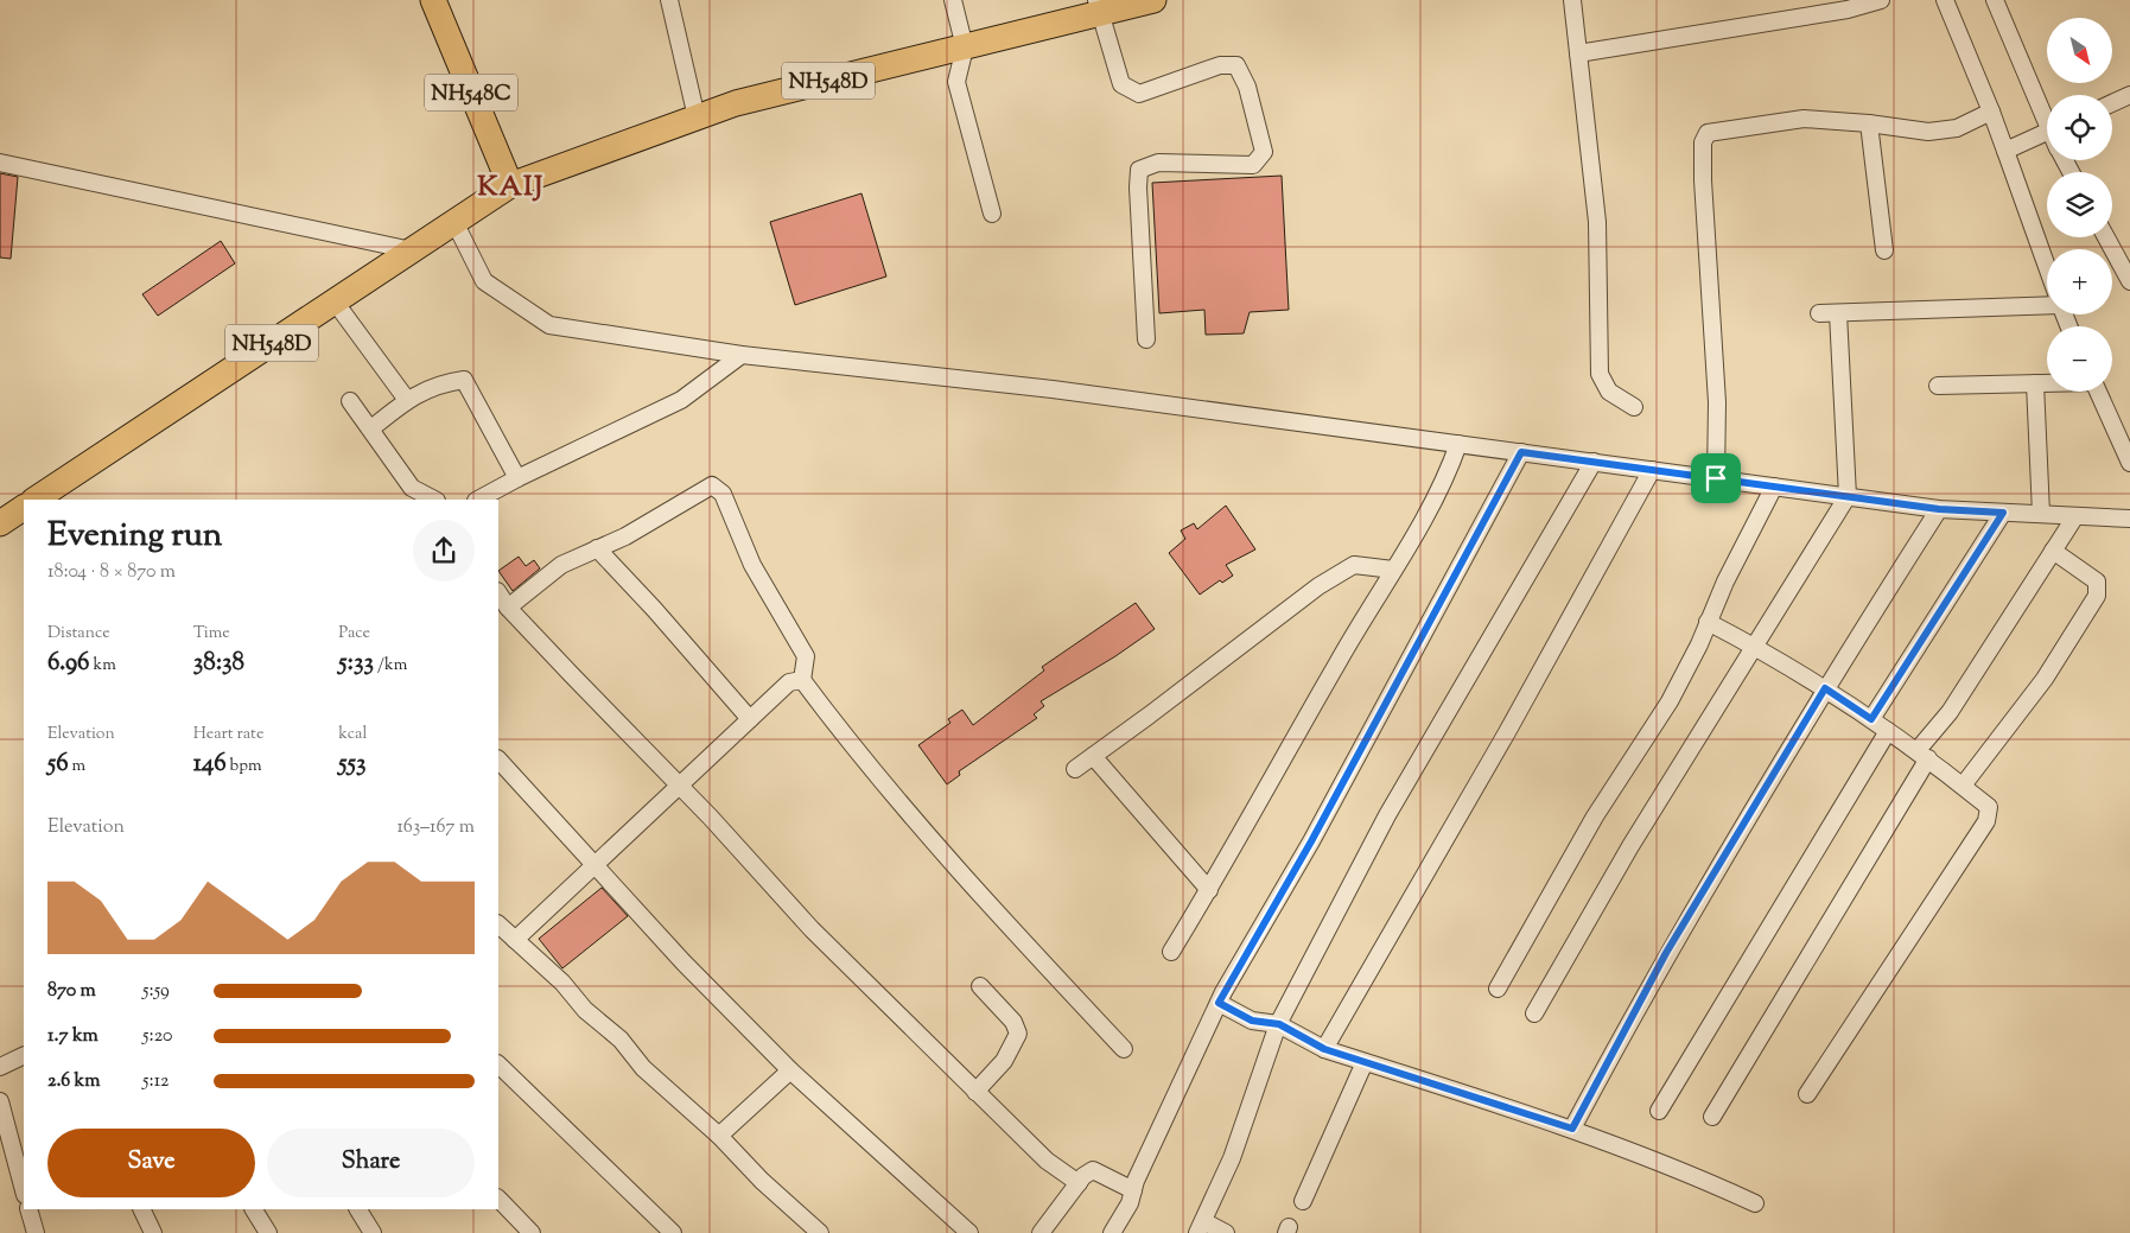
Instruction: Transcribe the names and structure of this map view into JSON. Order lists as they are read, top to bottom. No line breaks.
{"streets":{"highway":["NH548D","NH548C"]},"crossings":[["NH548D","NH548C"]],"districts":["KAIJ"],"north":"bottom right","page":{"map_buttons":["+","−"],"heading":["Evening run","18:04 · 8 × 870 m"],"stats":[["Distance","6.96 km"],["Time","38:38"],["Pace","5:33 /km"],["Elevation","56 m"],["Heart rate","146 bpm"],["kcal","553"]],"chart":["Elevation","163–167 m"],"list":[{"name":"870 m","note":"5:59"},{"name":"1.7 km","note":"5:20"},{"name":"2.6 km","note":"5:12"}],"buttons":["Save","Share"]}}
